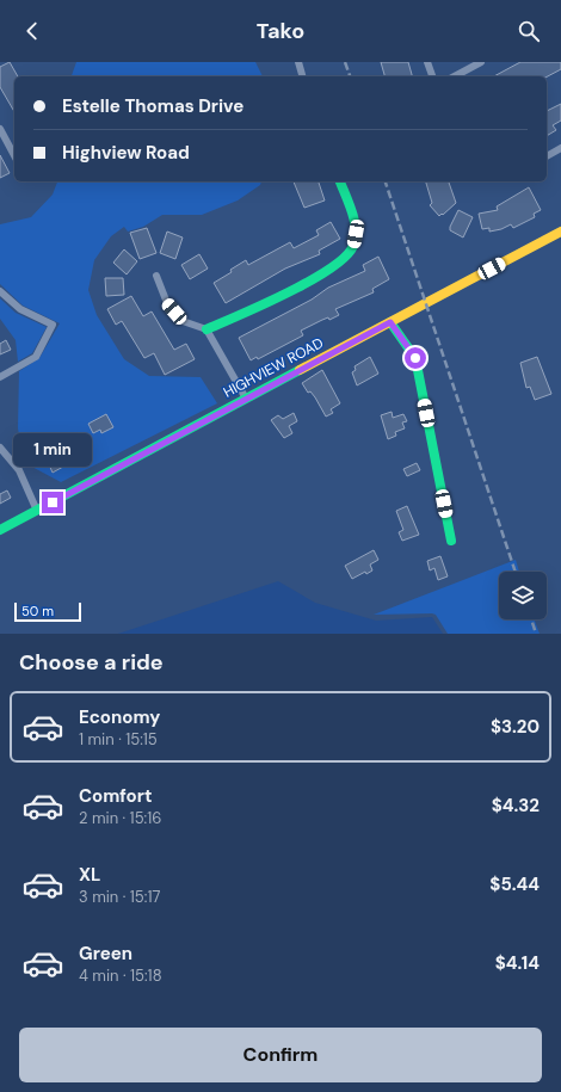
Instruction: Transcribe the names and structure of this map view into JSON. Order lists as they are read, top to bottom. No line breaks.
{"streets":{"street":["HIGHVIEW ROAD"]},"scale_bar":"50 m","page":{"header":"Tako","banner":["Estelle Thomas Drive","Highview Road"],"bubble":"1 min","scale":"50 m","heading":"Choose a ride","list":[{"name":"Economy","note":"1 min · 15:15","value":"$3.20"},{"name":"Comfort","note":"2 min · 15:16","value":"$4.32"},{"name":"XL","note":"3 min · 15:17","value":"$5.44"},{"name":"Green","note":"4 min · 15:18","value":"$4.14"}],"buttons":"Confirm"}}
